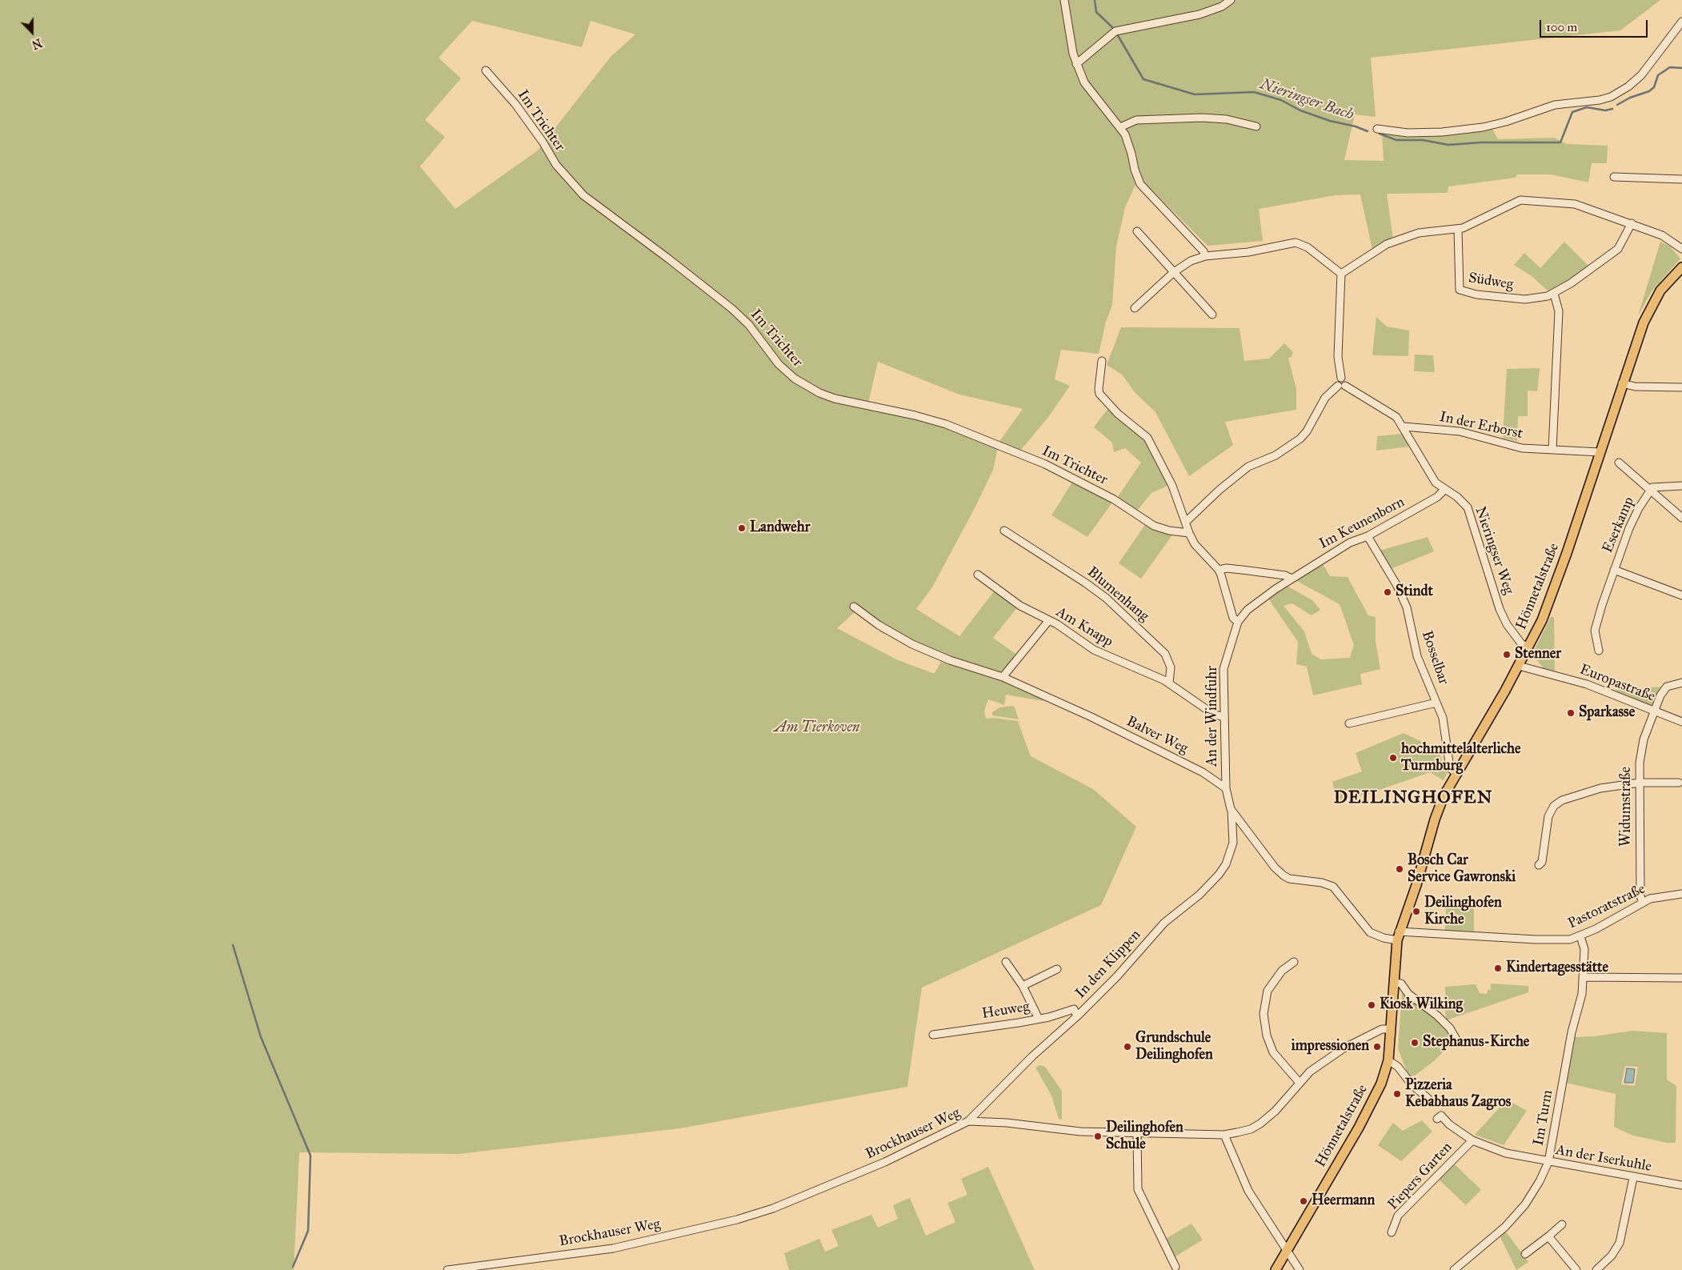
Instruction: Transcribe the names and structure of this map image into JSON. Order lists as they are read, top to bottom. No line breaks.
{"streets":{"main road":["Hönnetalstraße"],"street":["Im Trichter","Südweg","In der Erborst","Im Keunenborn","Eserkamp","Nieringser Weg","Blumenhang","Am Knapp","Bosselbar","Europastraße","An der Windfuhr","Balver Weg","Widumstraße","Pastoratstraße","In den Klippen","Heuweg","Im Turm","Brockhauser Weg","An der Iserkuhle","Piepers Garten"]},"crossings":[["In der Erborst","Nieringser Weg"],["In der Erborst","Hönnetalstraße"],["Im Keunenborn","Nieringser Weg"],["Im Keunenborn","Bosselbar"],["Im Keunenborn","An der Windfuhr"],["Nieringser Weg","Hönnetalstraße"],["Hönnetalstraße","Bosselbar"],["Hönnetalstraße","Europastraße"],["Hönnetalstraße","Pastoratstraße"],["Hönnetalstraße","Brockhauser Weg"],["Blumenhang","Am Knapp"],["Am Knapp","An der Windfuhr"],["Europastraße","Widumstraße"],["An der Windfuhr","Balver Weg"],["Widumstraße","Pastoratstraße"],["Pastoratstraße","Im Turm"],["In den Klippen","Heuweg"],["In den Klippen","Brockhauser Weg"],["Im Turm","An der Iserkuhle"],["An der Iserkuhle","Piepers Garten"]],"districts":["DEILINGHOFEN"],"water":["Nieringser Bach"],"parks":["Am Tierkoven"],"places":["Landwehr","Stindt","Stenner","Sparkasse","hochmittelalterliche Turmburg","Bosch Car Service Gawronski","Deilinghofen Kirche","Kindertagesstätte","Kiosk Wilking","Stephanus-Kirche","Grundschule Deilinghofen","impressionen","Pizzeria Kebabhaus Zagros","Deilinghofen Schule","Heermann"],"scale_bar":"100 m","north":"bottom"}
